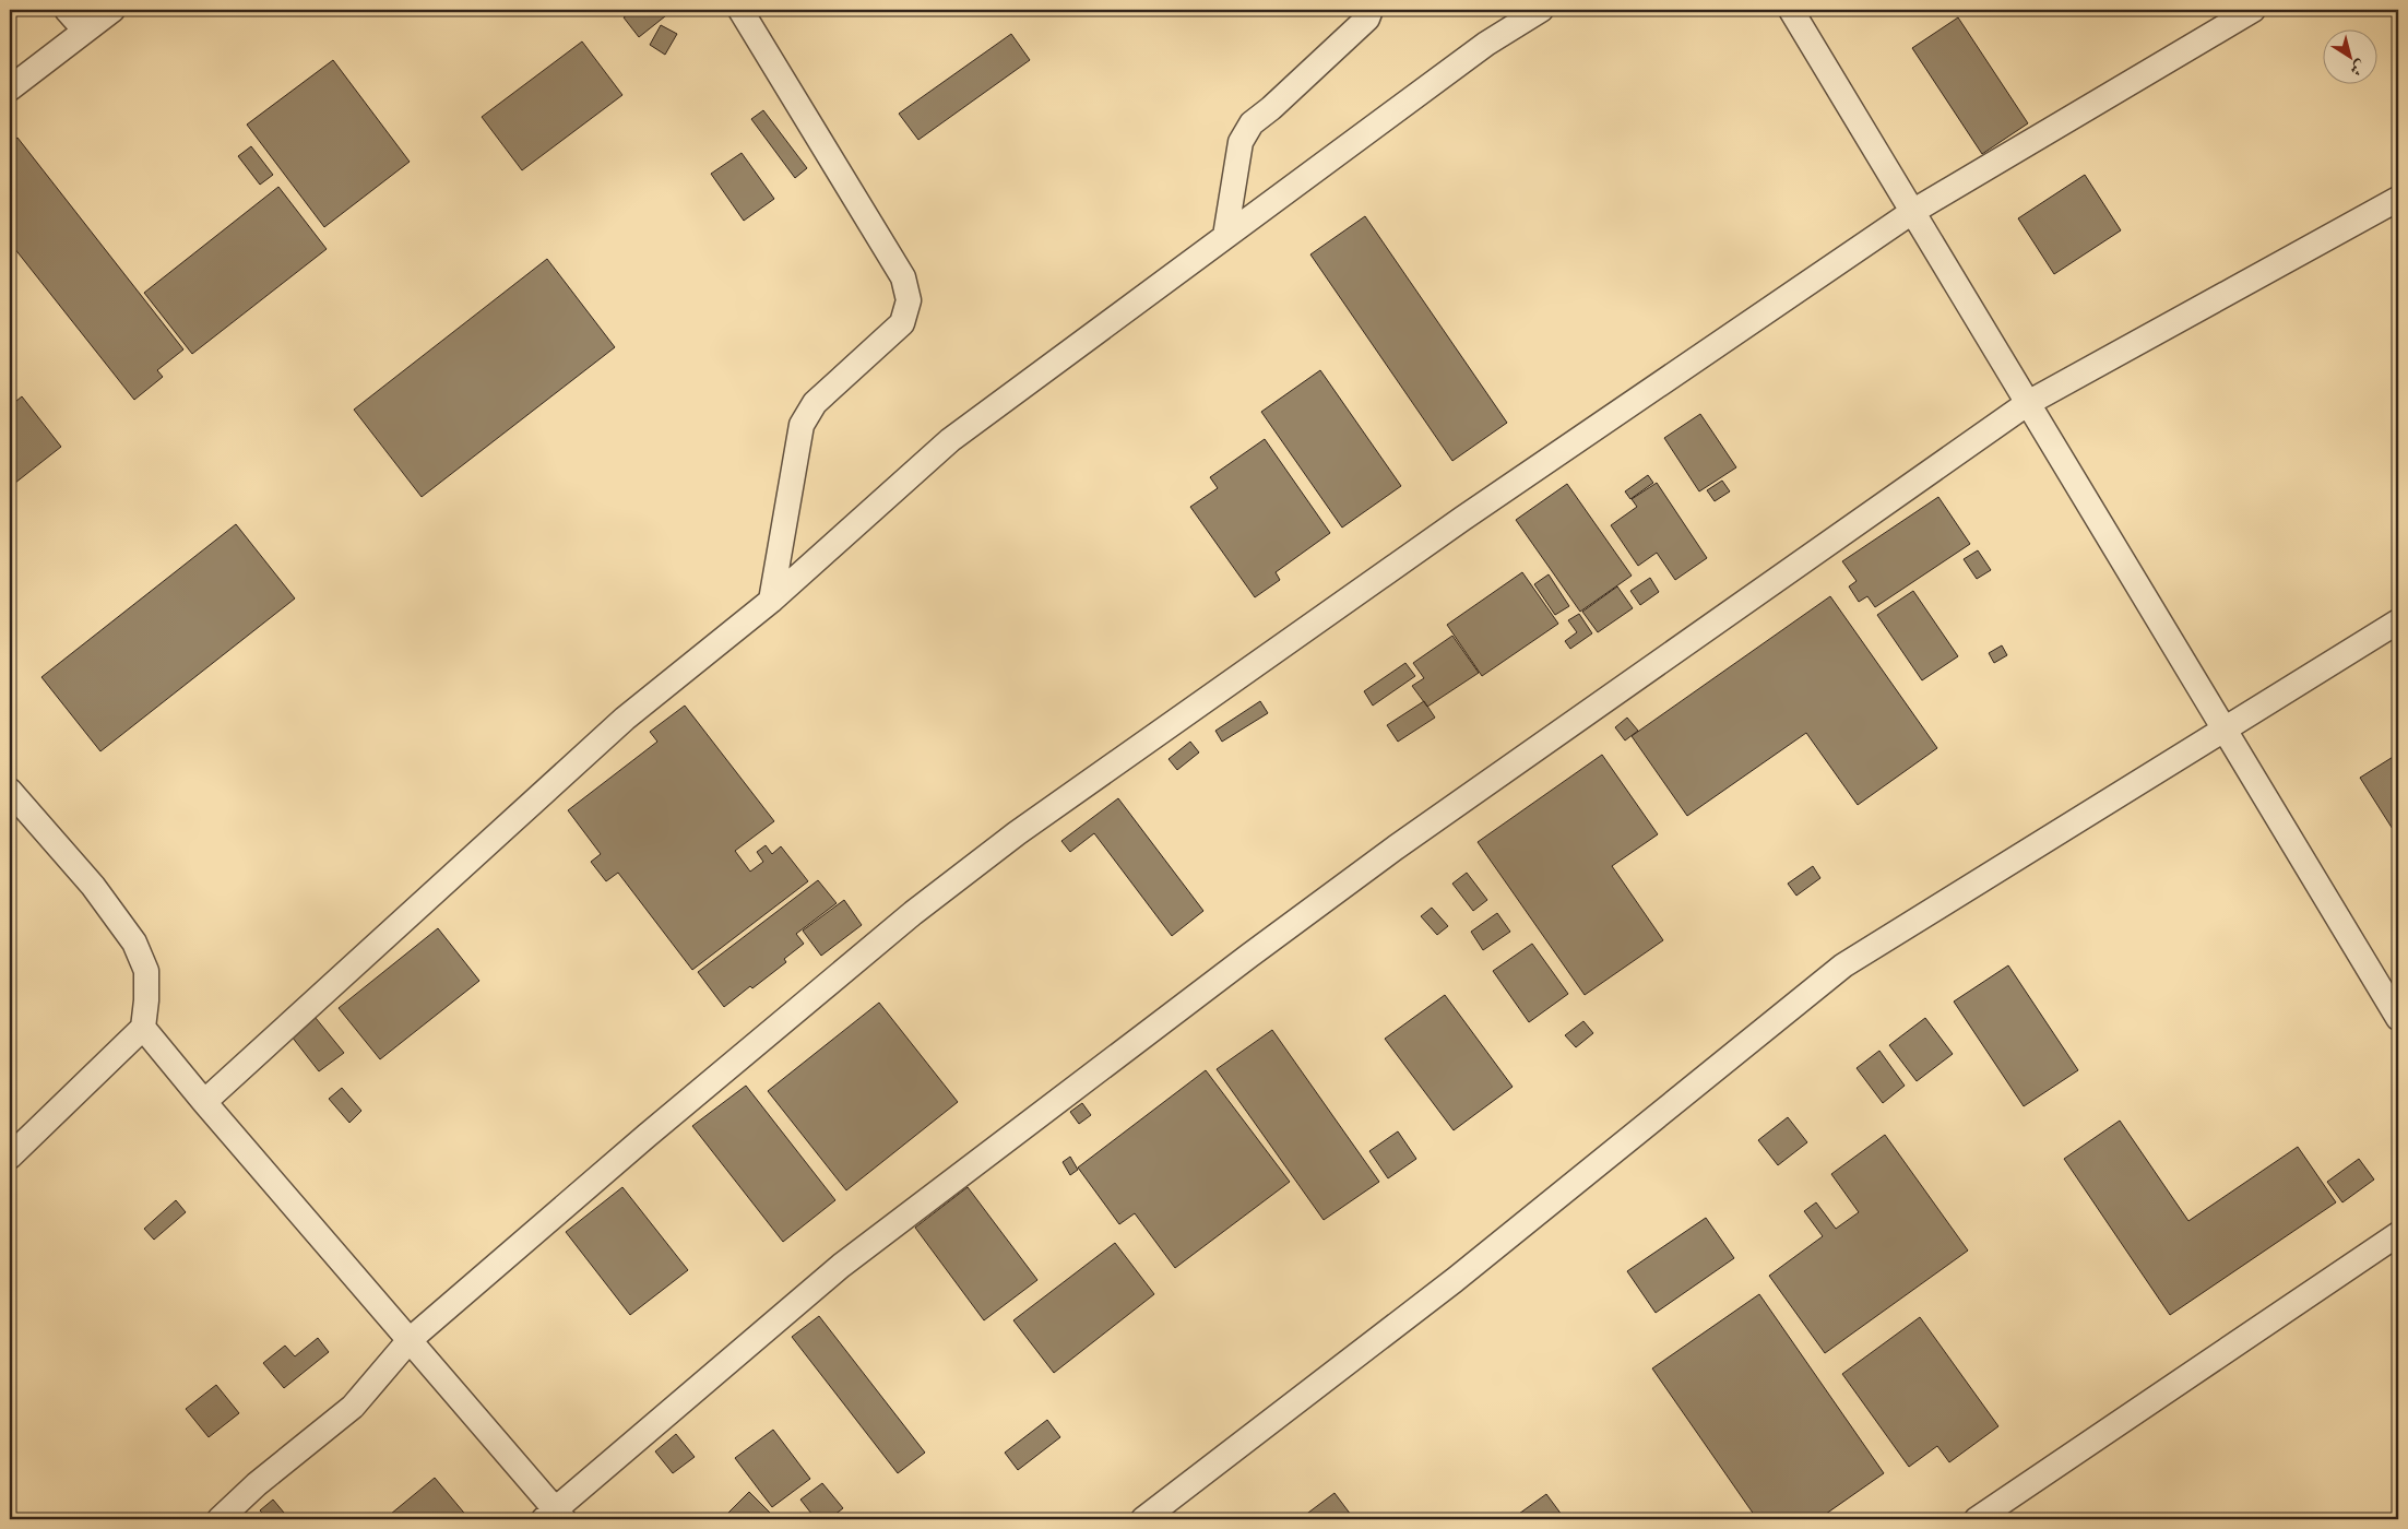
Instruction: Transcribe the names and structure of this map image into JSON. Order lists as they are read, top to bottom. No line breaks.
{"north":"bottom right"}
